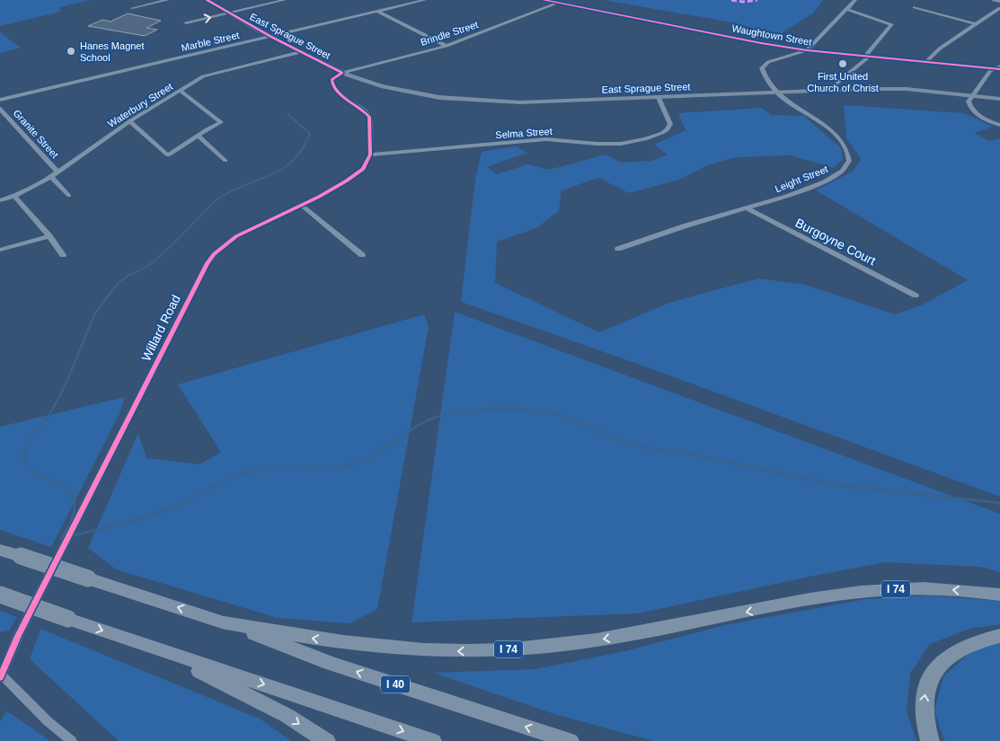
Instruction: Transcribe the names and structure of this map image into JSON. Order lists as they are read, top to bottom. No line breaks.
{"streets":{"highway":["I 74","I 40"],"main road":["Waughtown Street"],"street":["Brindle Street","East Sprague Street","Marble Street","Waterbury Street","Selma Street","Granite Street","Leight Street","Burgoyne Court","Willard Road"]},"crossings":[["Brindle Street","Waughtown Street"],["Brindle Street","East Sprague Street"],["Waughtown Street","Leight Street"],["East Sprague Street","Marble Street"],["East Sprague Street","Waterbury Street"],["East Sprague Street","Selma Street"],["East Sprague Street","Leight Street"],["Waterbury Street","Granite Street"],["Selma Street","Willard Road"],["Leight Street","Burgoyne Court"],["I 74","I 40"]],"places":["Hanes Magnet School","First United Church of Christ"]}
